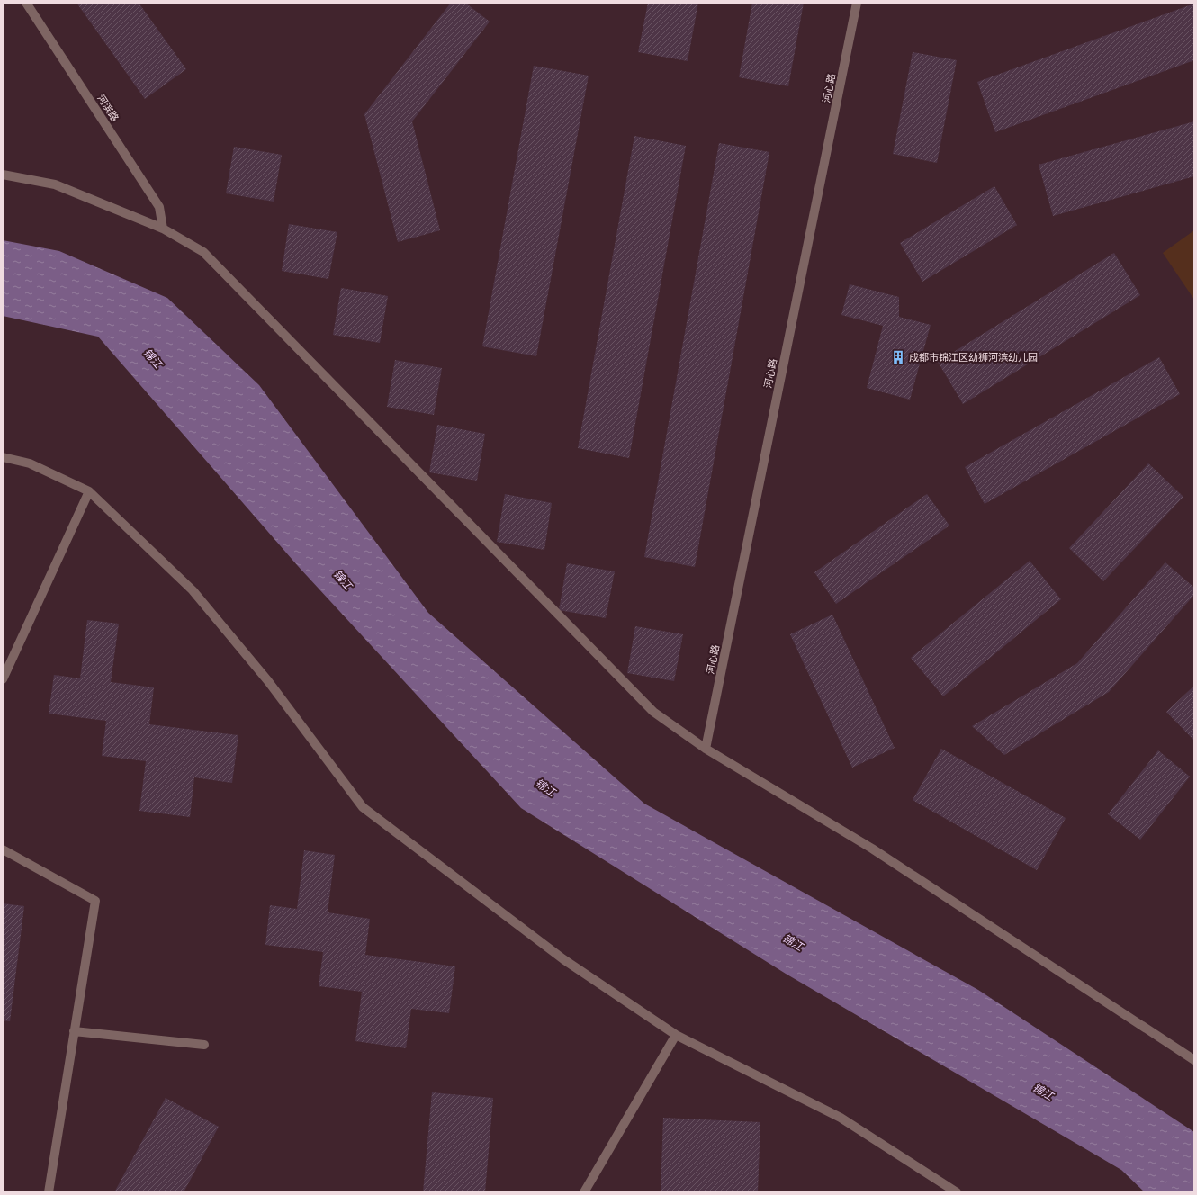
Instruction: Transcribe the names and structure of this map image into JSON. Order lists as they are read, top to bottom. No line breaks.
{"streets":{"street":["河心路","河滨路"]},"water":["锦江"],"places":{"building":["成都市锦江区幼狮河滨幼儿园"]}}
